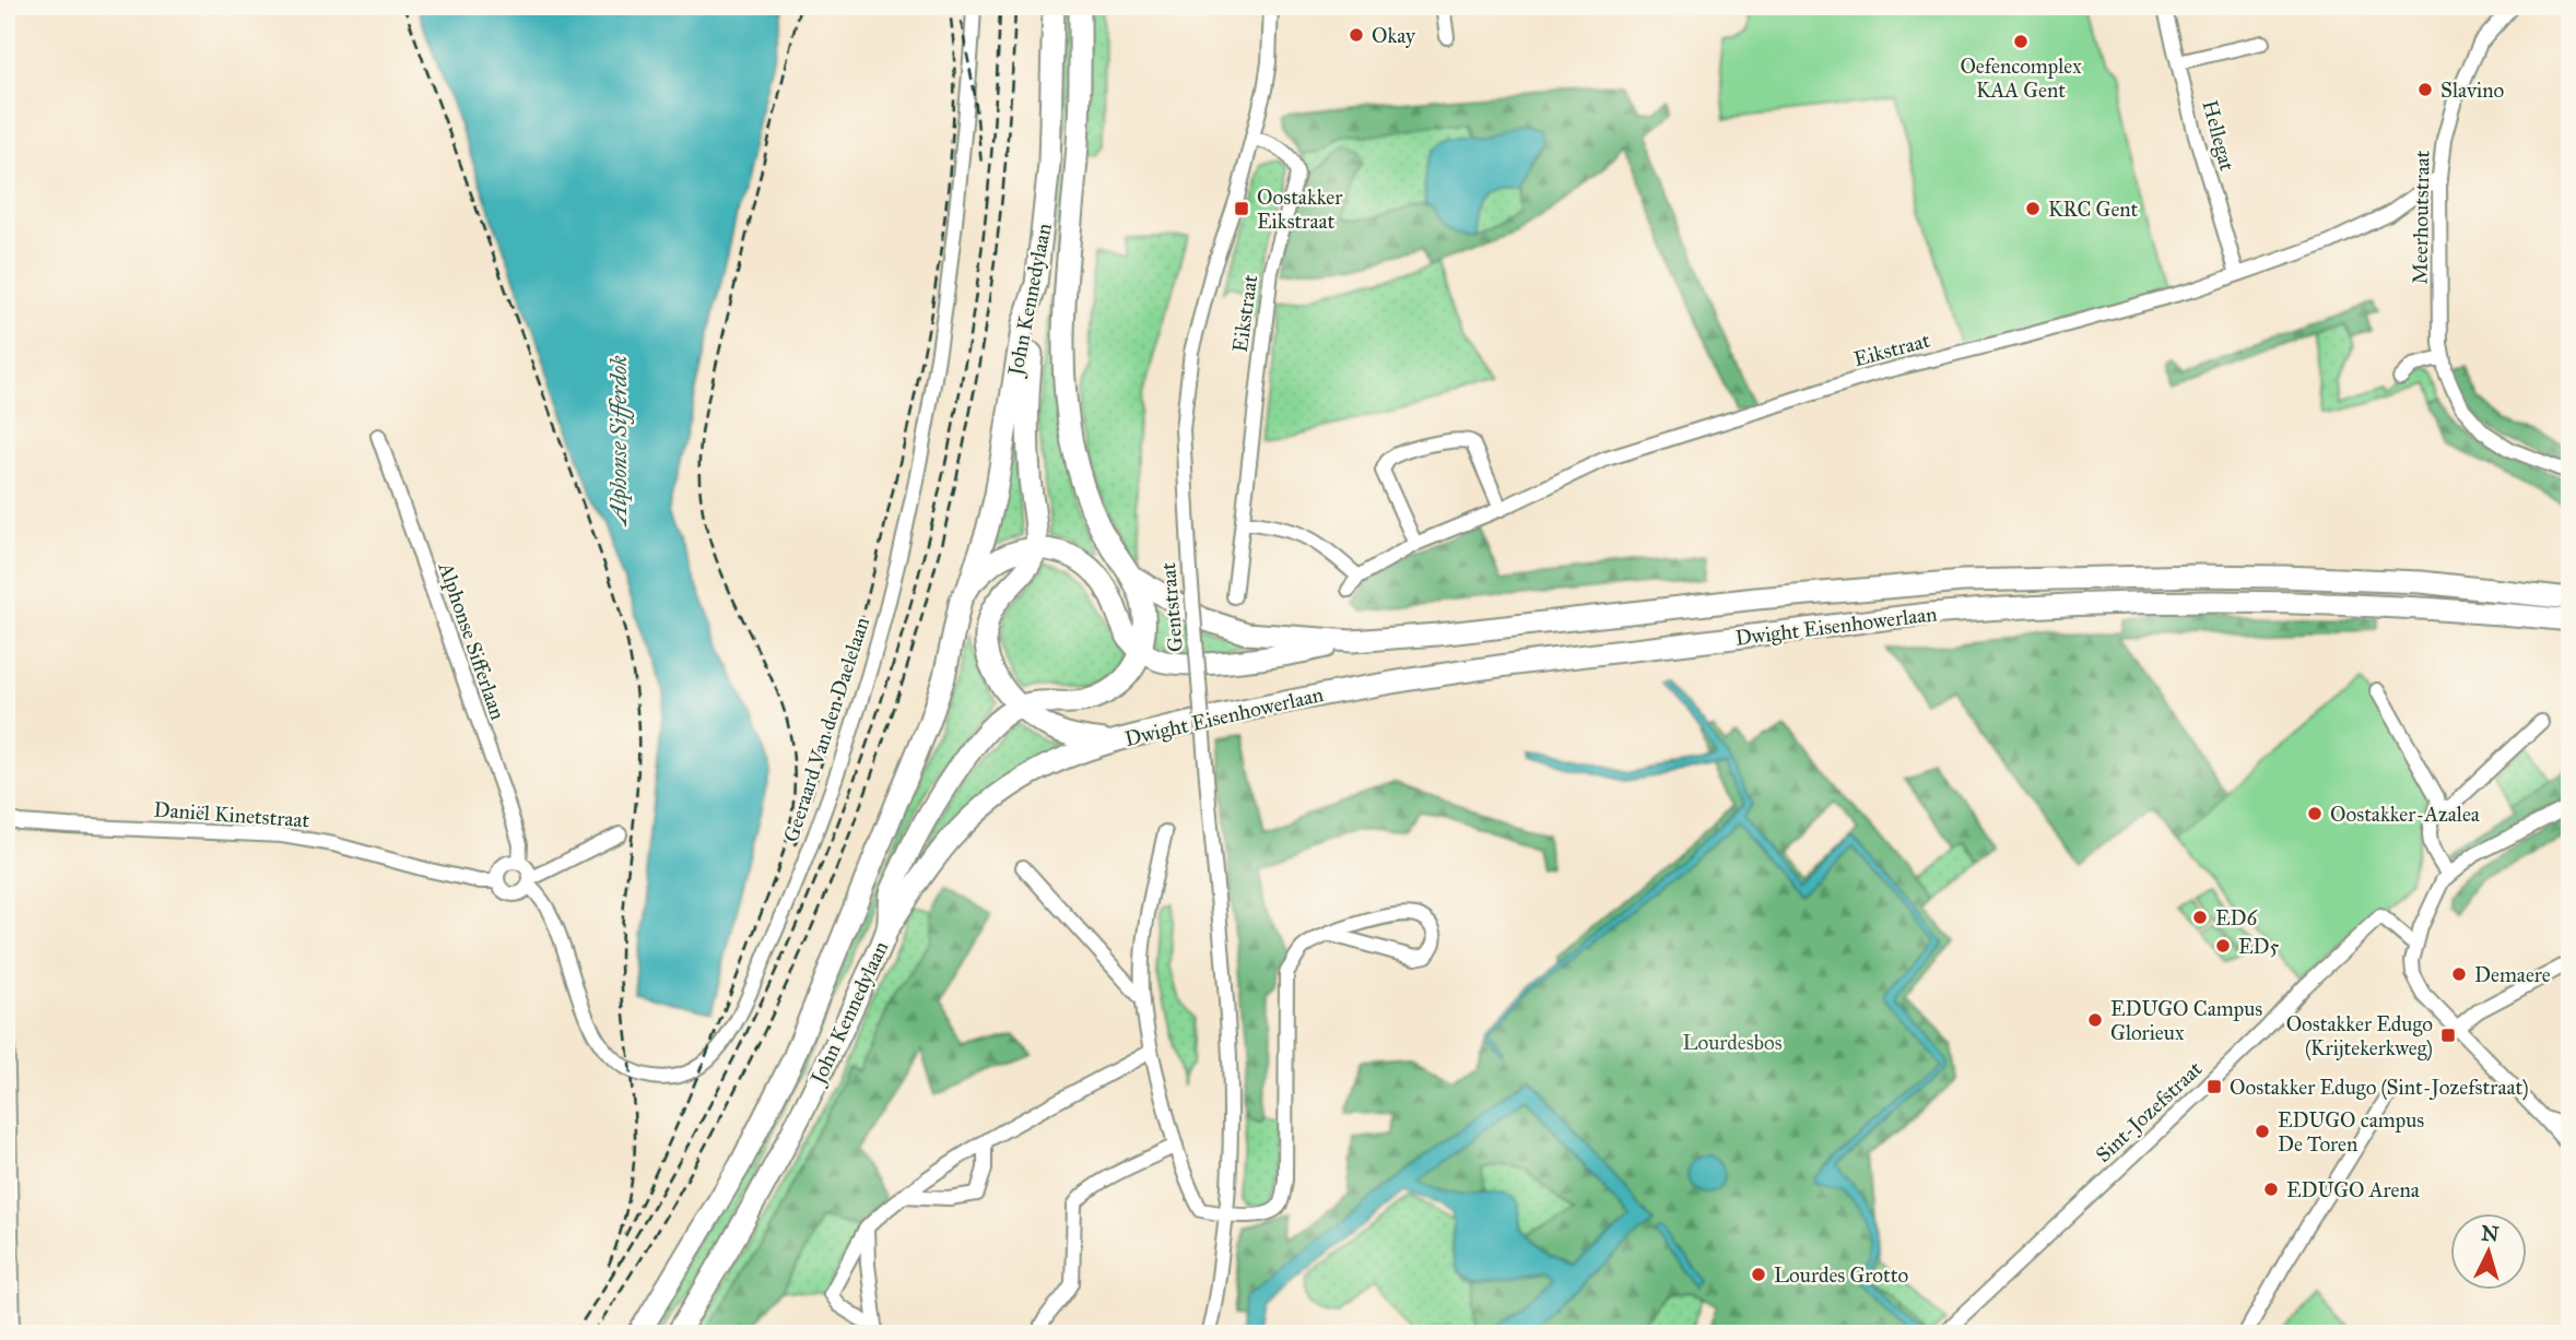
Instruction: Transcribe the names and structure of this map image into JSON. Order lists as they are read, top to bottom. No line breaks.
{"streets":{"highway":["John Kennedylaan","Dwight Eisenhowerlaan"],"street":["Hellegat","Meerhoutstraat","Eikstraat","Gentstraat","Alphonse Sifferlaan","Geeraard Van den Daelelaan","Daniël Kinetstraat","Sint-Jozefstraat"]},"crossings":[["Hellegat","Eikstraat"],["Meerhoutstraat","Eikstraat"],["John Kennedylaan","Dwight Eisenhowerlaan"],["Eikstraat","Gentstraat"],["Alphonse Sifferlaan","Geeraard Van den Daelelaan"],["Alphonse Sifferlaan","Daniël Kinetstraat"],["Geeraard Van den Daelelaan","Daniël Kinetstraat"]],"water":["Alphonse Sifferdok"],"parks":["Lourdesbos"],"places":{"other":["Okay","Oefencomplex KAA Gent","Slavino","KRC Gent","Oostakker-Azalea","ED6","ED5","Demaere","EDUGO Campus Glorieux","EDUGO campus De Toren","EDUGO Arena","Lourdes Grotto"],"transit":["Oostakker Eikstraat","Oostakker Edugo (Krijtekerkweg)","Oostakker Edugo (Sint-Jozefstraat)"]},"north":"top"}
